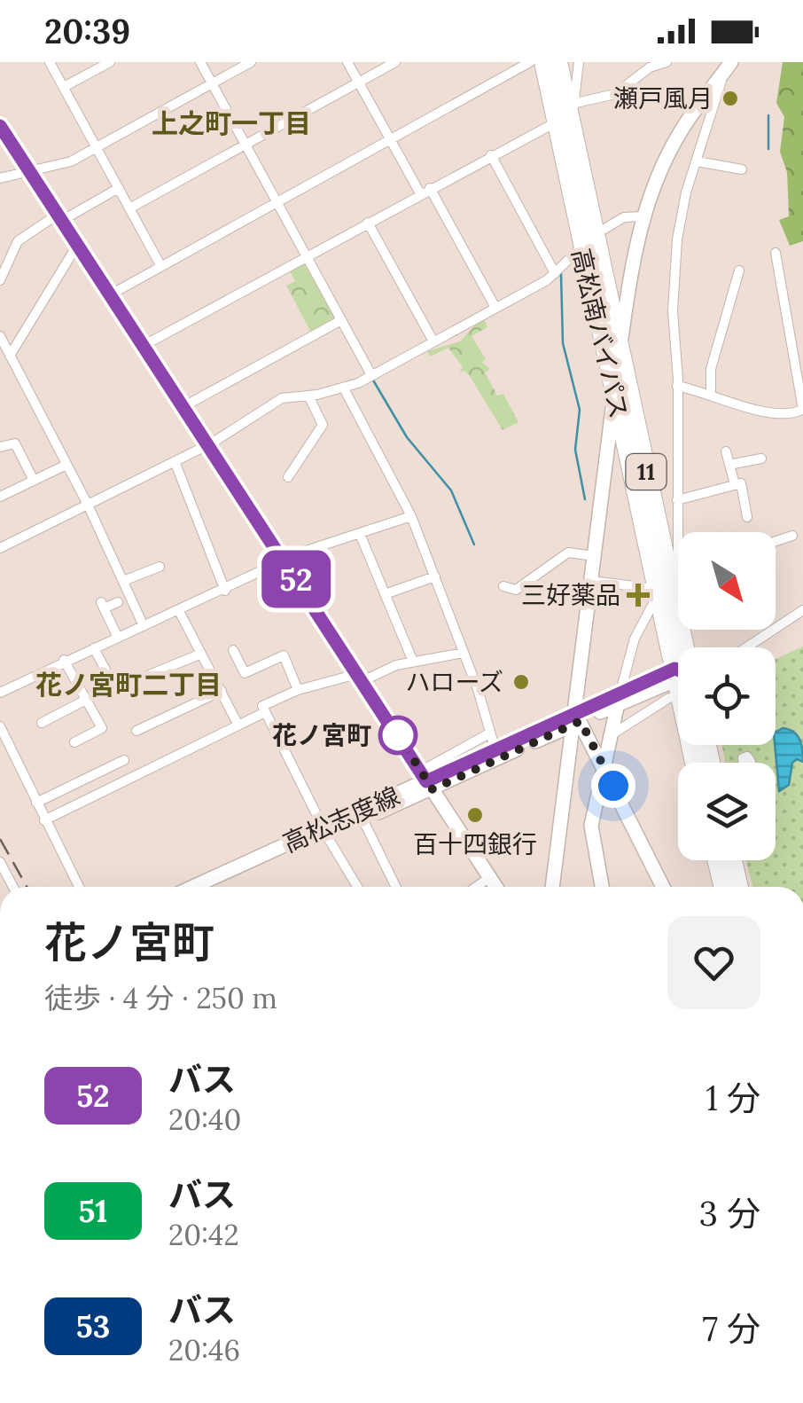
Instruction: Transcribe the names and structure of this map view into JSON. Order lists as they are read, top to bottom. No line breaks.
{"streets":{"highway":["高松南バイパス","11"],"main road":["高松志度線"]},"districts":["上之町一丁目","花ノ宮町二丁目"],"places":{"other":["瀬戸風月","ハローズ","花ノ宮町","百十四銀行"],"health":["三好薬品"]},"lines":["bus line 52"],"north":"bottom right","page":{"status":"20:39","on_map":"52","heading":["花ノ宮町","徒歩 · 4 分 · 250 m"],"list":[{"mark":"52","name":"バス","note":"20:40","value":"1 分"},{"mark":"51","name":"バス","note":"20:42","value":"3 分"},{"mark":"53","name":"バス","note":"20:46","value":"7 分"}]}}
